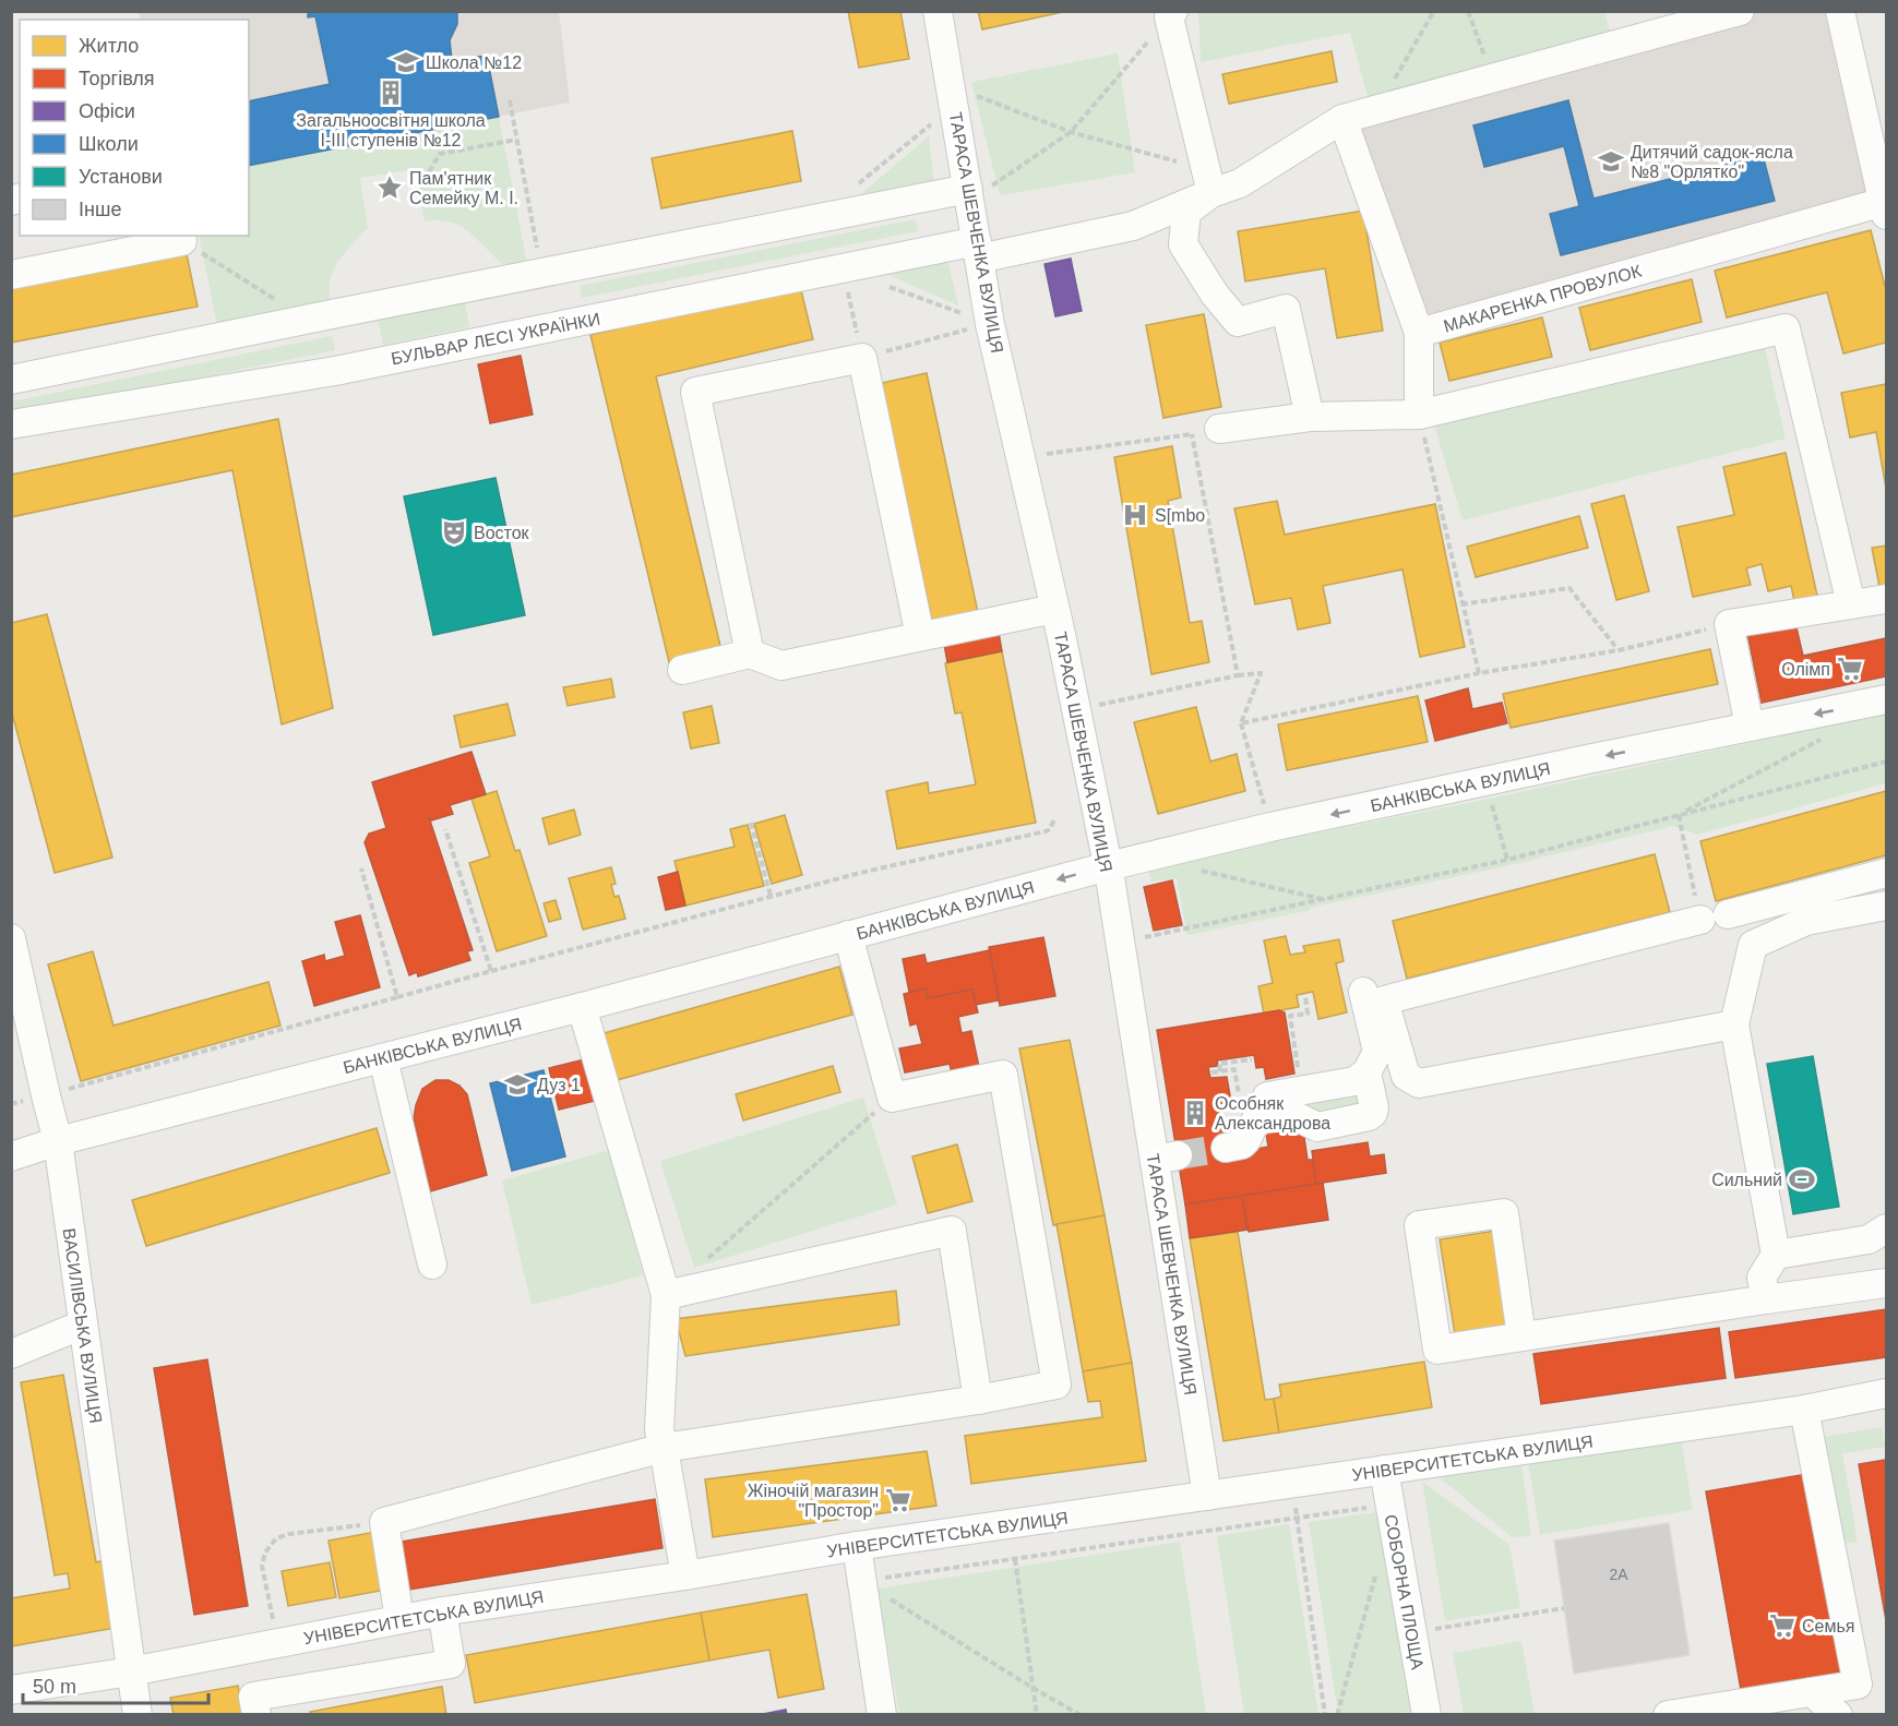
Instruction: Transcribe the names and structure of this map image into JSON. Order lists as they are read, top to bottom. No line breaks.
{"streets":{"street":["ТАРАСА ШЕВЧЕНКА ВУЛИЦЯ","МАКАРЕНКА ПРОВУЛОК","БУЛЬВАР ЛЕСІ УКРАЇНКИ","БАНКІВСЬКА ВУЛИЦЯ","ВАСИЛІВСЬКА ВУЛИЦЯ","УНІВЕРСИТЕТСЬКА ВУЛИЦЯ","СОБОРНА ПЛОЩА"]},"crossings":[["ТАРАСА ШЕВЧЕНКА ВУЛИЦЯ","БУЛЬВАР ЛЕСІ УКРАЇНКИ"],["ТАРАСА ШЕВЧЕНКА ВУЛИЦЯ","БАНКІВСЬКА ВУЛИЦЯ"],["ТАРАСА ШЕВЧЕНКА ВУЛИЦЯ","УНІВЕРСИТЕТСЬКА ВУЛИЦЯ"],["БАНКІВСЬКА ВУЛИЦЯ","ВАСИЛІВСЬКА ВУЛИЦЯ"],["ВАСИЛІВСЬКА ВУЛИЦЯ","УНІВЕРСИТЕТСЬКА ВУЛИЦЯ"],["УНІВЕРСИТЕТСЬКА ВУЛИЦЯ","СОБОРНА ПЛОЩА"]],"places":{"school or university":["Школа №12","Дитячий садок-ясла №8 \"Орлятко\"","Дуз 1"],"building":["Загальноосвітня школа І-ІІІ ступенів №12","Особняк Александрова"],"place":["Пам'ятник Семейку М. І."],"hospital":["S[mbo"],"theatre":["Восток"],"supermarket":["Олімп","Жіночій магазин \"Простор\"","Семья"],"sports":["Сильний"]},"house_numbers":["2А"],"legend":["Житло","Торгівля","Офіси","Школи","Установи","Інше"],"scale_bar":"50 m"}
